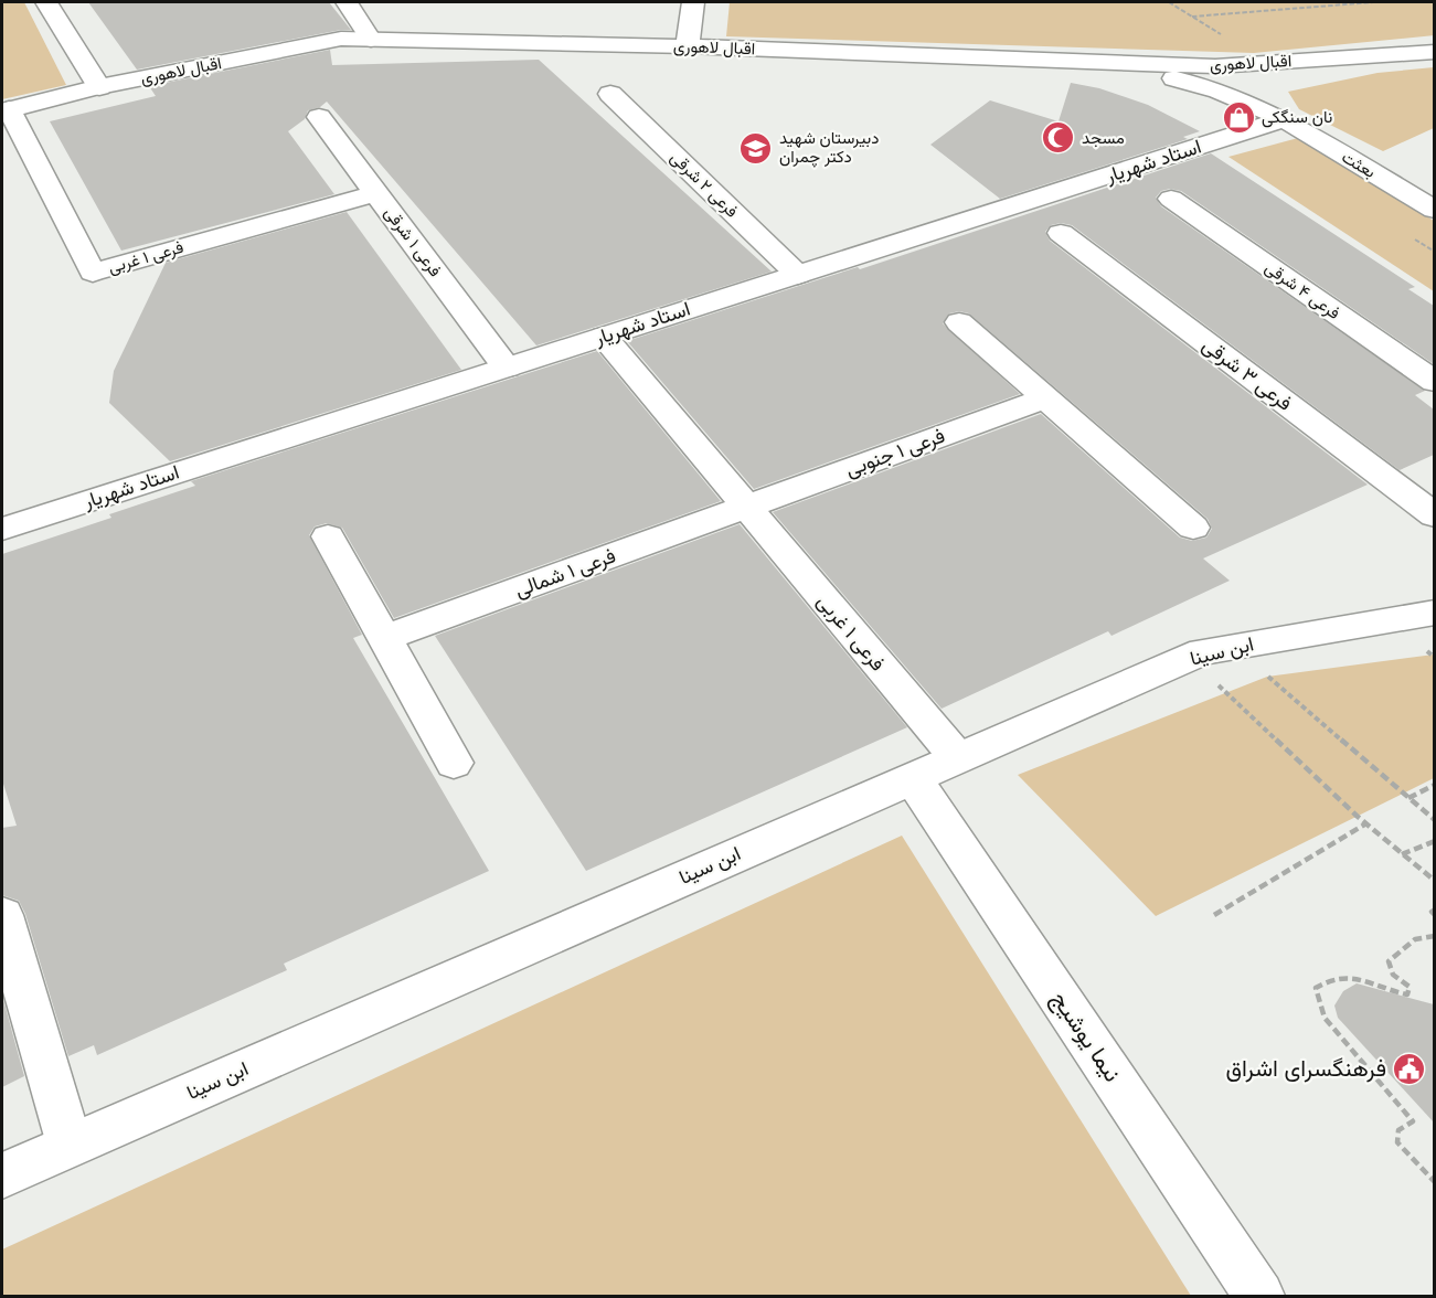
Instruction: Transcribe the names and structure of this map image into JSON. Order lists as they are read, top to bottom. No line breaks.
{"streets":{"street":["اقبال لاهوری","استاد شهریار","بعثت","فرعی ۲ شرقی","فرعی ۱ شرقی","فرعی ۱ غربی","فرعی ۴ شرقی","فرعی ۳ شرقی","فرعی ۱ جنوبی","فرعی ۱ شمالی","ابن سینا","نیما یوشیج"]},"crossings":[["اقبال لاهوری","فرعی ۱ غربی"],["استاد شهریار","بعثت"],["استاد شهریار","فرعی ۲ شرقی"],["استاد شهریار","فرعی ۱ شرقی"],["فرعی ۱ شرقی","فرعی ۱ غربی"],["فرعی ۱ غربی","فرعی ۱ جنوبی"],["فرعی ۱ غربی","فرعی ۱ شمالی"],["فرعی ۱ غربی","ابن سینا"],["فرعی ۱ جنوبی","فرعی ۱ شمالی"],["ابن سینا","نیما یوشیج"]],"places":{"shop":["نان سنگکی"],"mosque":["مسجد"],"school or university":["دبیرستان شهید دکتر چمران"],"public building":["فرهنگسرای اشراق"]}}
